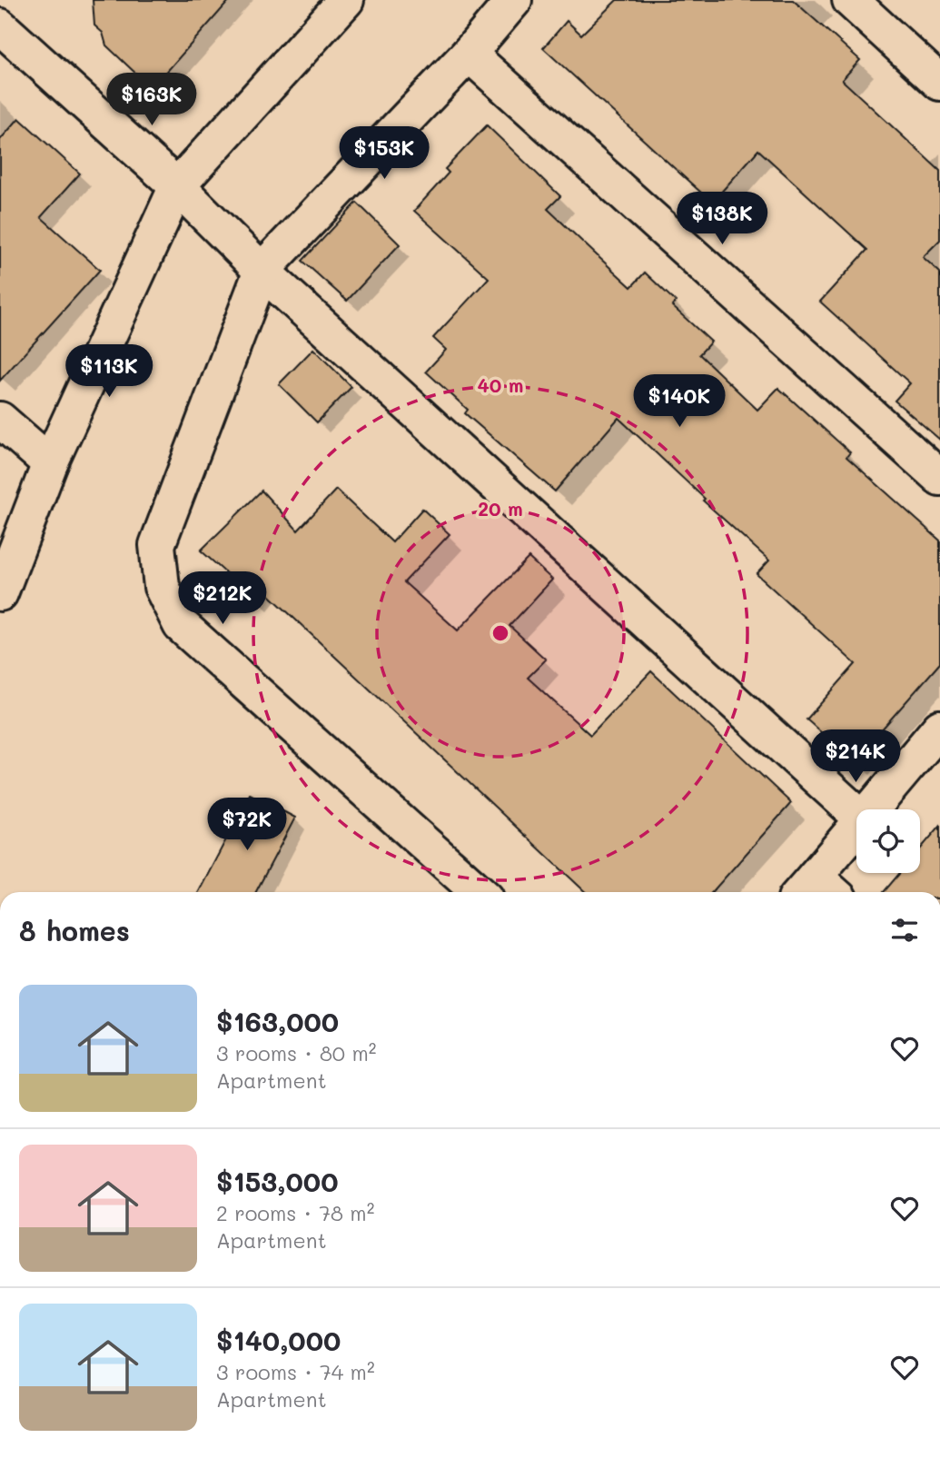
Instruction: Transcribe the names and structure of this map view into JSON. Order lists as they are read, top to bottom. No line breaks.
{"page":{"price":["$163K","$153K","$138K","$113K","$140K","$212K","$214K","$72K"],"heading":"8 homes","list":[{"name":"$163,000","note":"3 rooms · 80 m² · Apartment"},{"name":"$153,000","note":"2 rooms · 78 m² · Apartment"},{"name":"$140,000","note":"3 rooms · 74 m² · Apartment"}]},"rings":["40 m","20 m"]}
